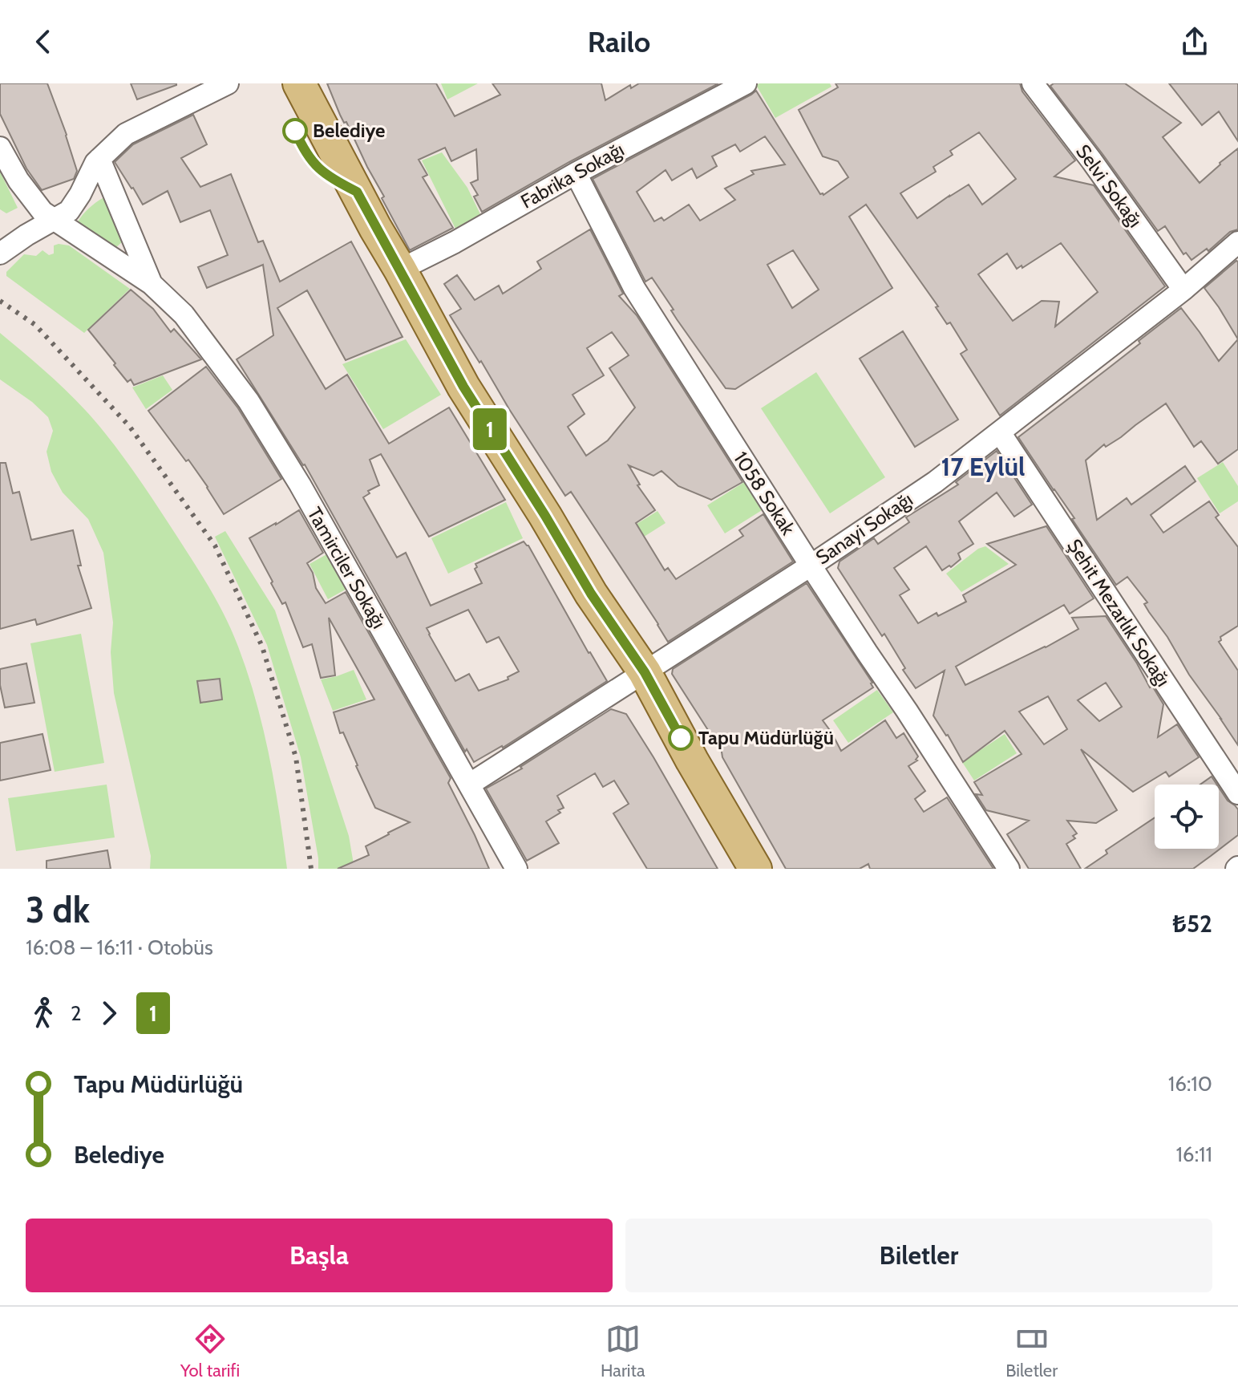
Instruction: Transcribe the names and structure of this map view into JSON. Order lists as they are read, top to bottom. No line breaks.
{"streets":{"street":["Fabrika Sokağı","Selvi Sokağı","1058 Sokak","Sanayi Sokağı","Tamirciler Sokağı","Şehit Mezarlık Sokağı"]},"crossings":[["Fabrika Sokağı","1058 Sokak"],["Selvi Sokağı","Sanayi Sokağı"],["1058 Sokak","Sanayi Sokağı"],["Sanayi Sokağı","Tamirciler Sokağı"],["Sanayi Sokağı","Şehit Mezarlık Sokağı"]],"districts":["17 Eylül"],"places":["Belediye","Tapu Müdürlüğü"],"lines":["bus line 1"],"page":{"header":"Railo","on_map":"1","heading":["3 dk","16:08 – 16:11 · Otobüs","₺52"],"legs":["2","1"],"list":[{"name":"Tapu Müdürlüğü","value":"16:10"},{"name":"Belediye","value":"16:11"}],"buttons":["Başla","Biletler"],"tabs":["Yol tarifi","Harita","Biletler"]}}
